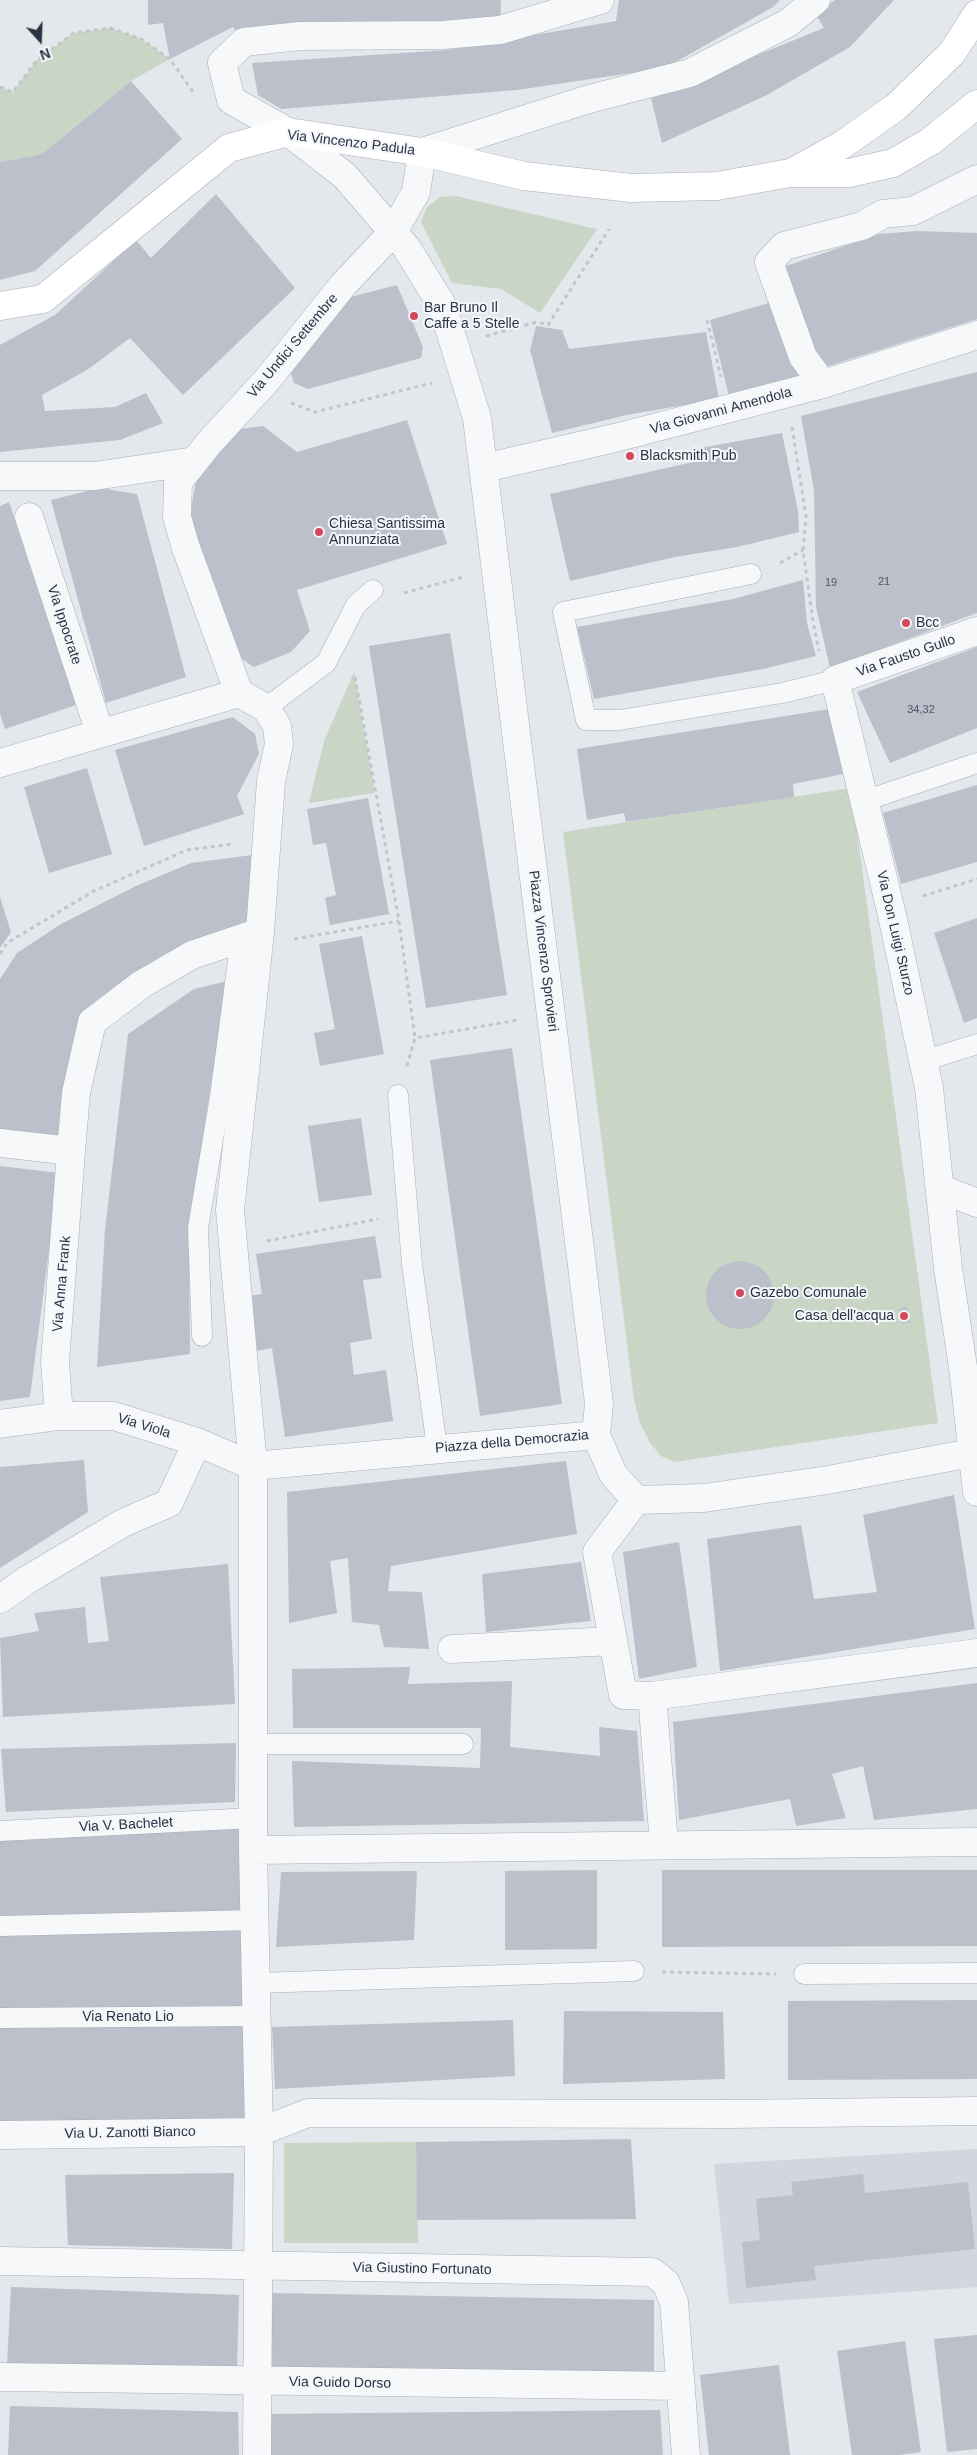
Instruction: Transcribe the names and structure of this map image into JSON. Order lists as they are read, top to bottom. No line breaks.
{"streets":{"main road":["Via Vincenzo Padula"],"street":["Via Undici Settembre","Via Giovanni Amendola","Via Ippocrate","Via Fausto Gullo","Via Don Luigi Sturzo","Piazza Vincenzo Sprovieri","Via Anna Frank","Via Viola","Piazza della Democrazia","Via U. Zanotti Bianco","Via Giustino Fortunato","Via Guido Dorso"],"lane":["Via V. Bachelet","Via Renato Lio"]},"crossings":[["Via Vincenzo Padula","Via Undici Settembre"],["Via Vincenzo Padula","Piazza Vincenzo Sprovieri"],["Via Undici Settembre","Piazza Vincenzo Sprovieri"],["Via Giovanni Amendola","Piazza Vincenzo Sprovieri"],["Via Fausto Gullo","Via Don Luigi Sturzo"],["Piazza Vincenzo Sprovieri","Piazza della Democrazia"],["Via Anna Frank","Via Viola"],["Via Viola","Piazza della Democrazia"],["Via Giustino Fortunato","Via Guido Dorso"]],"places":["Bar Bruno Il Caffe a 5 Stelle","Blacksmith Pub","Chiesa Santissima Annunziata","Bcc","Gazebo Comunale","Casa dell'acqua"],"house_numbers":["21","19","34,32"],"north":"bottom"}
